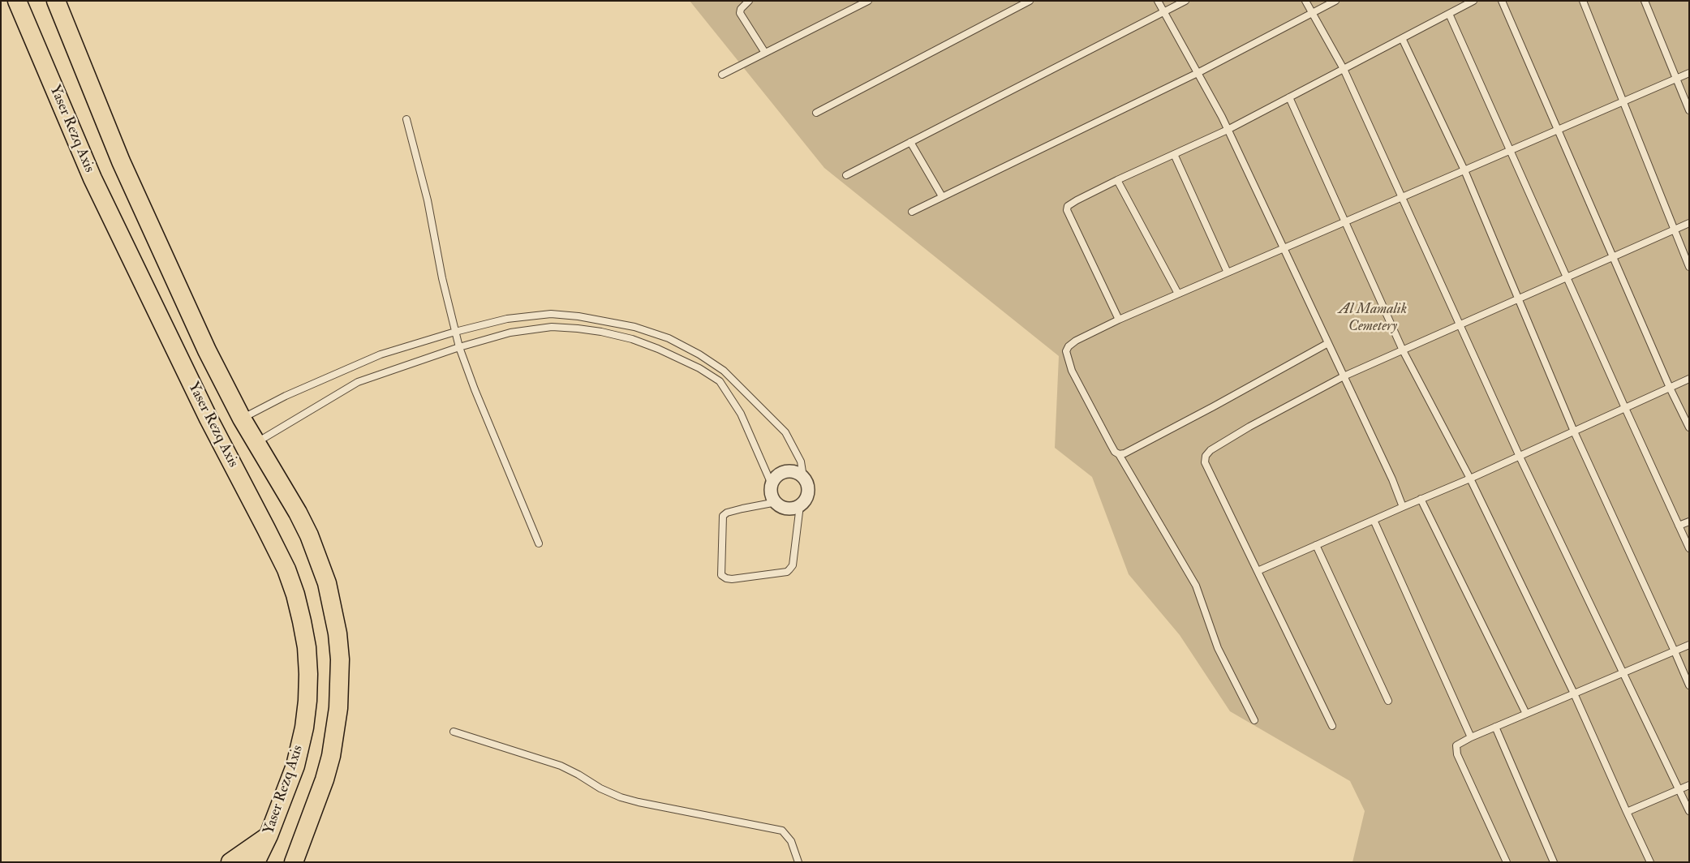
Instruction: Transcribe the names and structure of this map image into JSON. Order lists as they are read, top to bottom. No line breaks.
{"streets":{"main road":["Yaser Rezq Axis"]},"parks":["Al Mamalik Cemetery"]}
